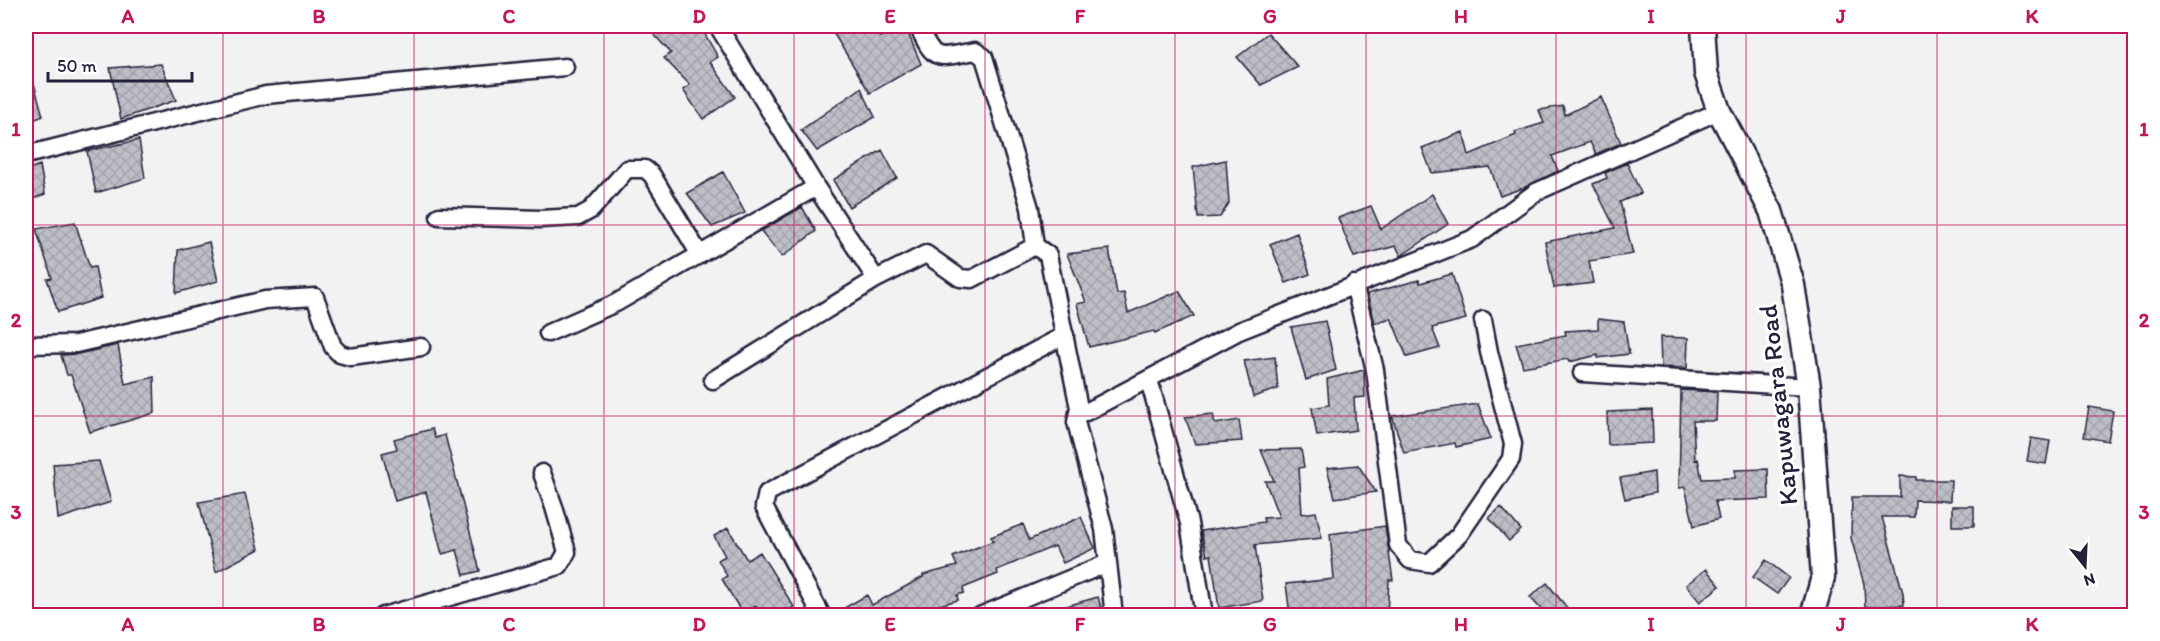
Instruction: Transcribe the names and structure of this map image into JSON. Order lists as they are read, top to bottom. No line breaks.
{"streets":{"street":["Kapuwagara Road"]},"scale_bar":"50 m","north":"bottom","grid":{"columns":["A","B","C","D","E","F","G","H","I","J","K"],"rows":["1","2","3"]}}
